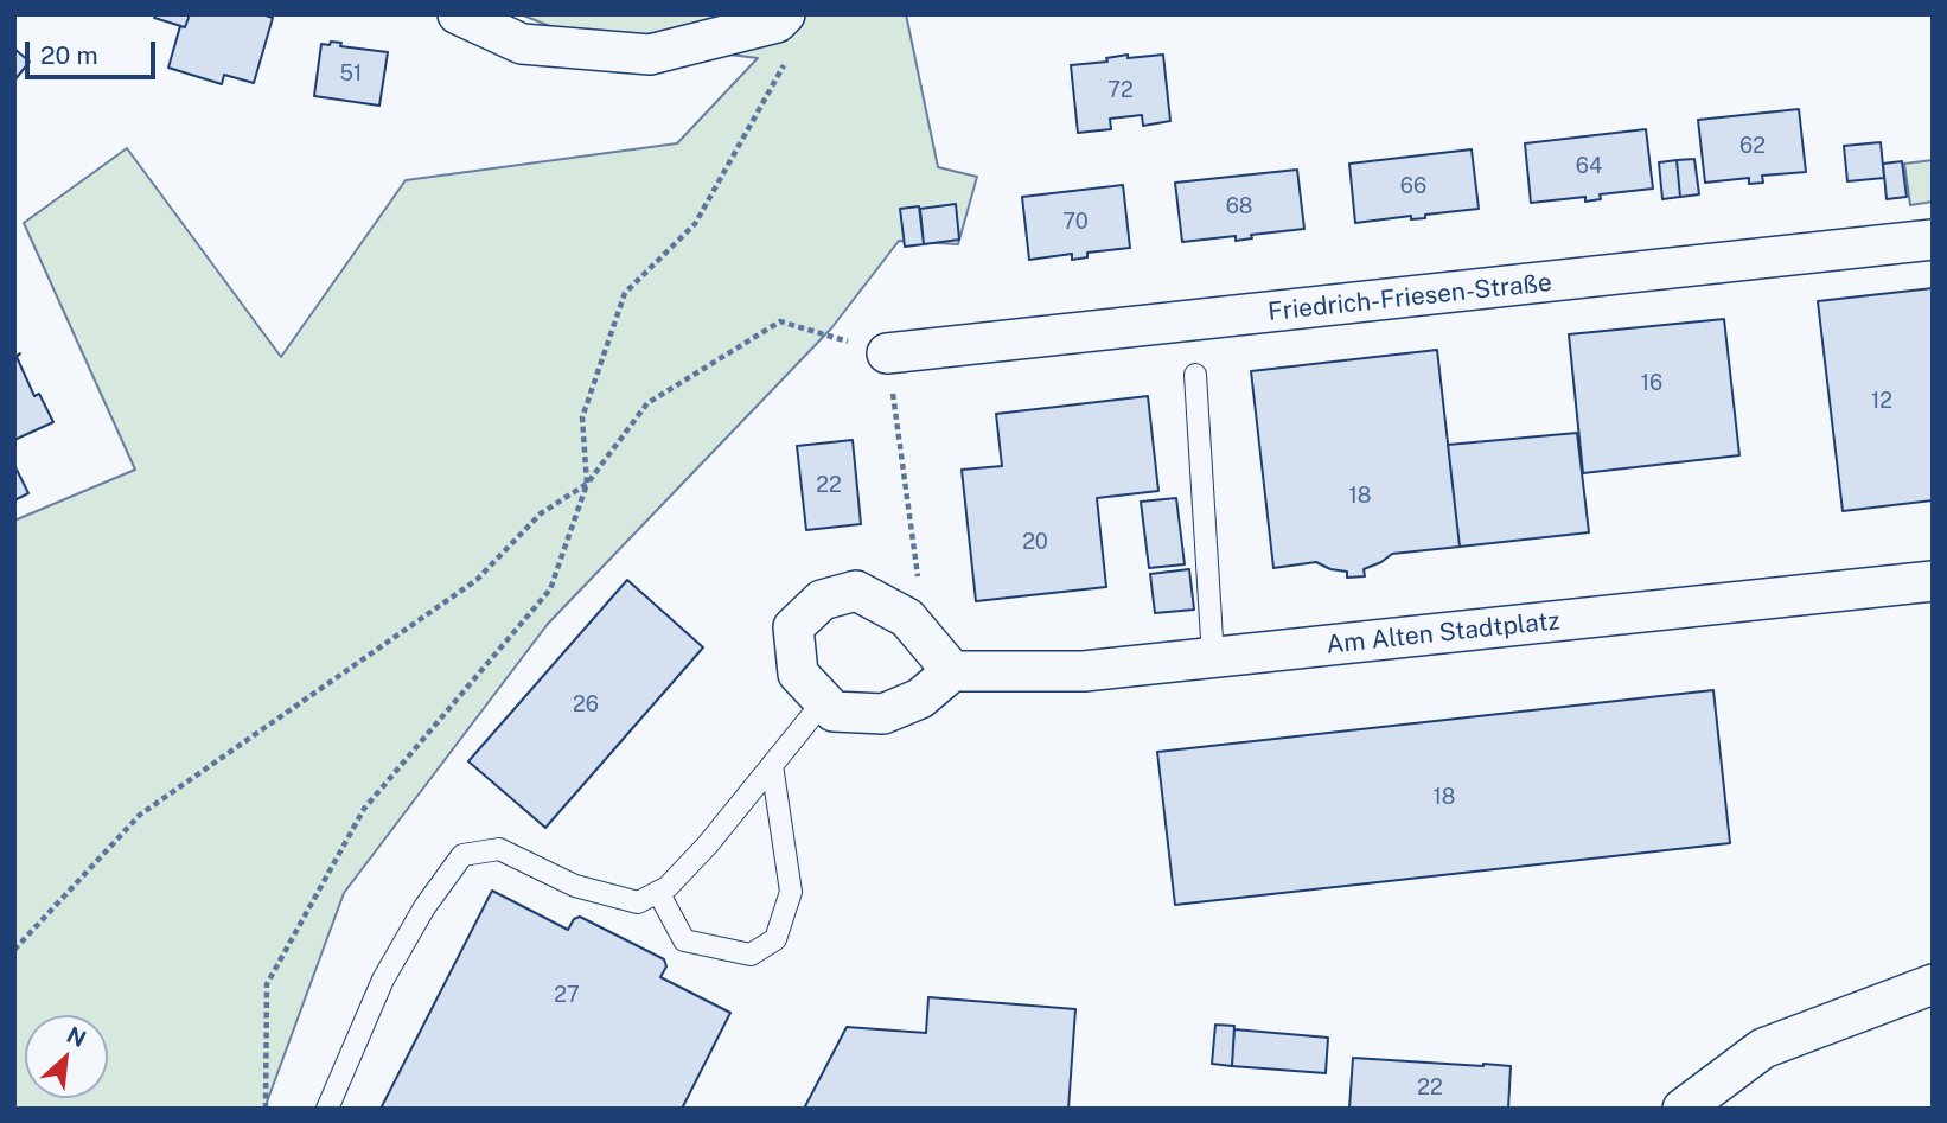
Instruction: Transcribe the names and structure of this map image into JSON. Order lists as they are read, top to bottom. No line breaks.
{"streets":{"street":["Friedrich-Friesen-Straße","Am Alten Stadtplatz"]},"house_numbers":["51","72","62","64","66","68","70","16","12","22","18","20","26","18","27","22"],"scale_bar":"20 m","north":"top right"}
